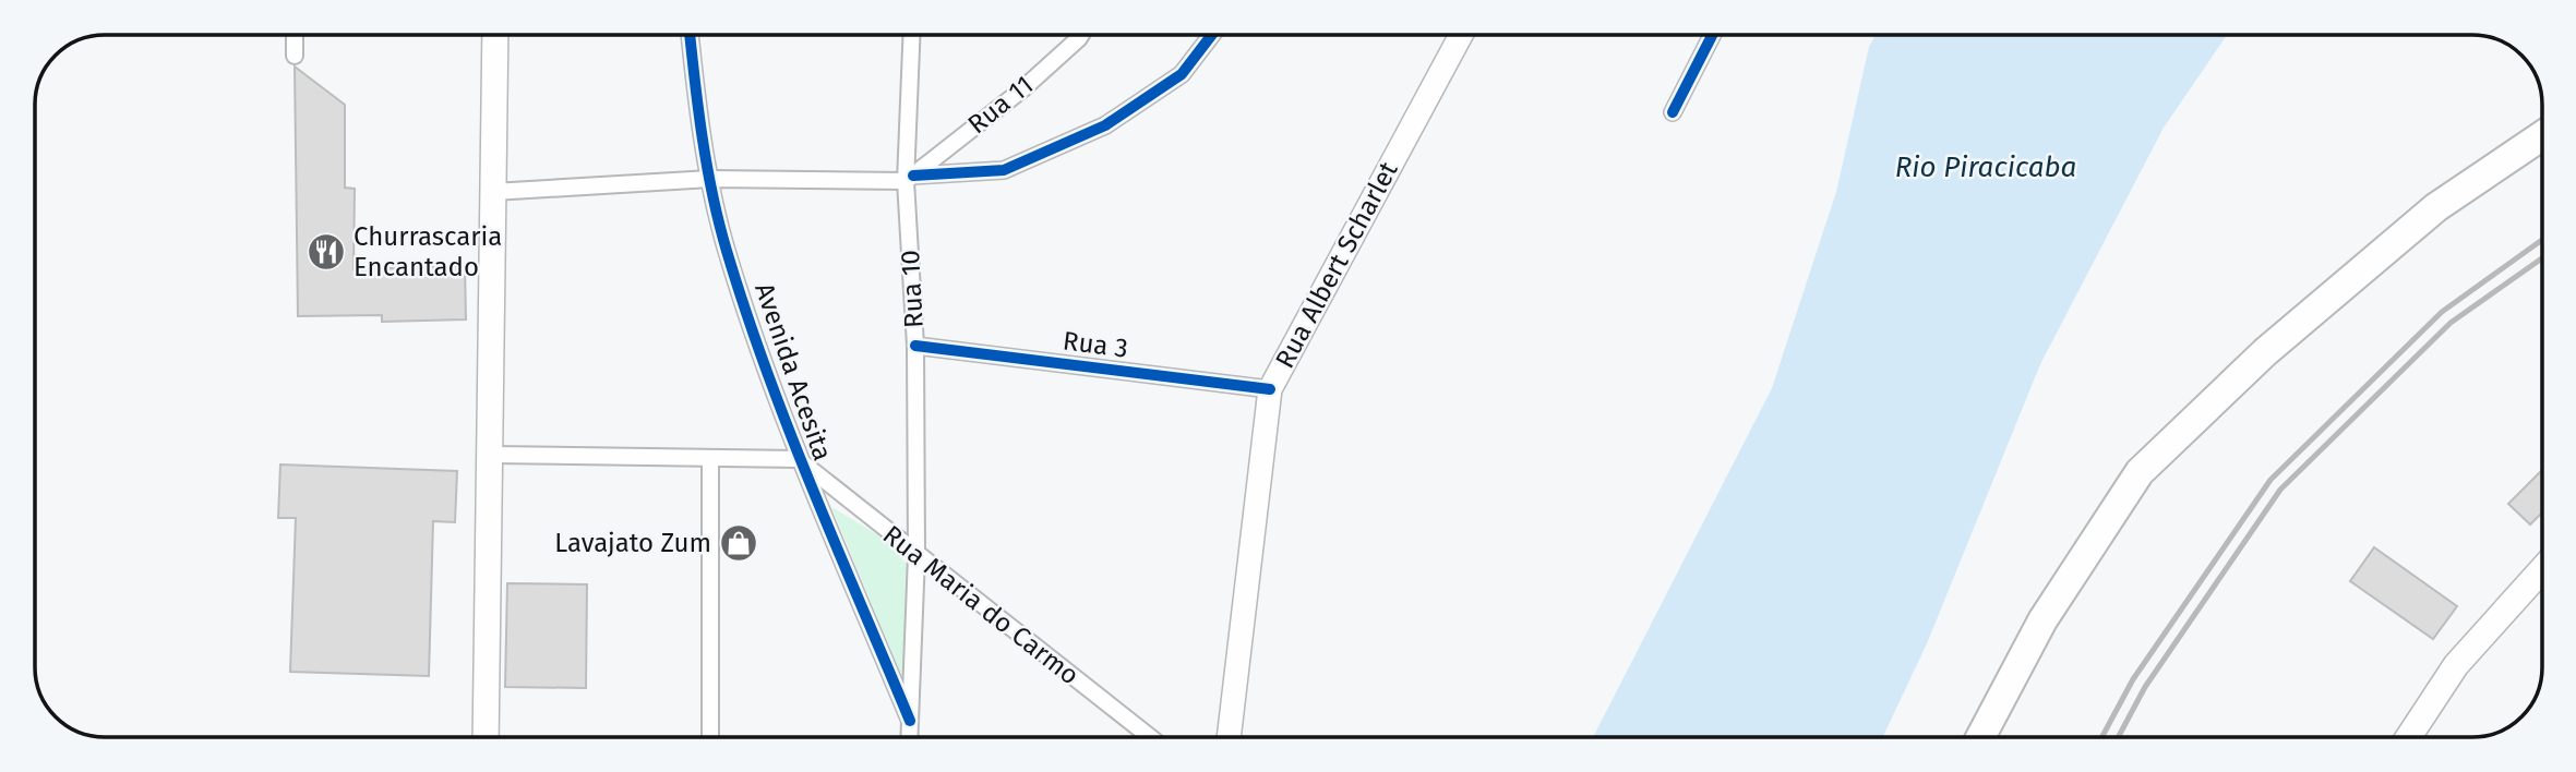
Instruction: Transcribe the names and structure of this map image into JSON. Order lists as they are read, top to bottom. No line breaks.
{"streets":{"main road":["Rua Albert Scharlet"],"street":["Rua 11","Rua 10","Rua 3","Avenida Acesita","Rua Maria do Carmo"]},"crossings":[["Rua 11","Rua 10"],["Rua Albert Scharlet","Rua 3"],["Rua 10","Rua 3"],["Rua 10","Avenida Acesita"],["Rua 10","Rua Maria do Carmo"],["Avenida Acesita","Rua Maria do Carmo"]],"water":["Rio Piracicaba"],"places":{"restaurant":["Churrascaria Encantado"],"shop":["Lavajato Zum"]}}
